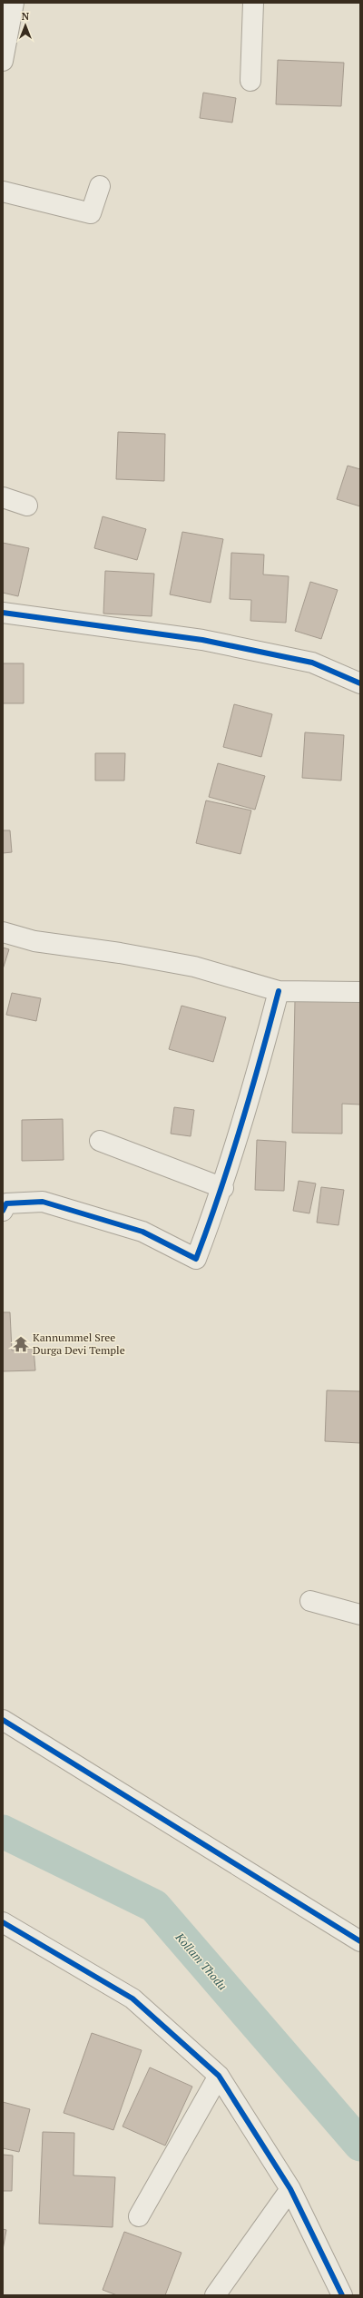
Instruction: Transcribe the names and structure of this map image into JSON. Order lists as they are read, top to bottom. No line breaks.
{"water":["Kollam Thodu"],"places":{"temple":["Kannummel Sree Durga Devi Temple"]},"north":"top"}
